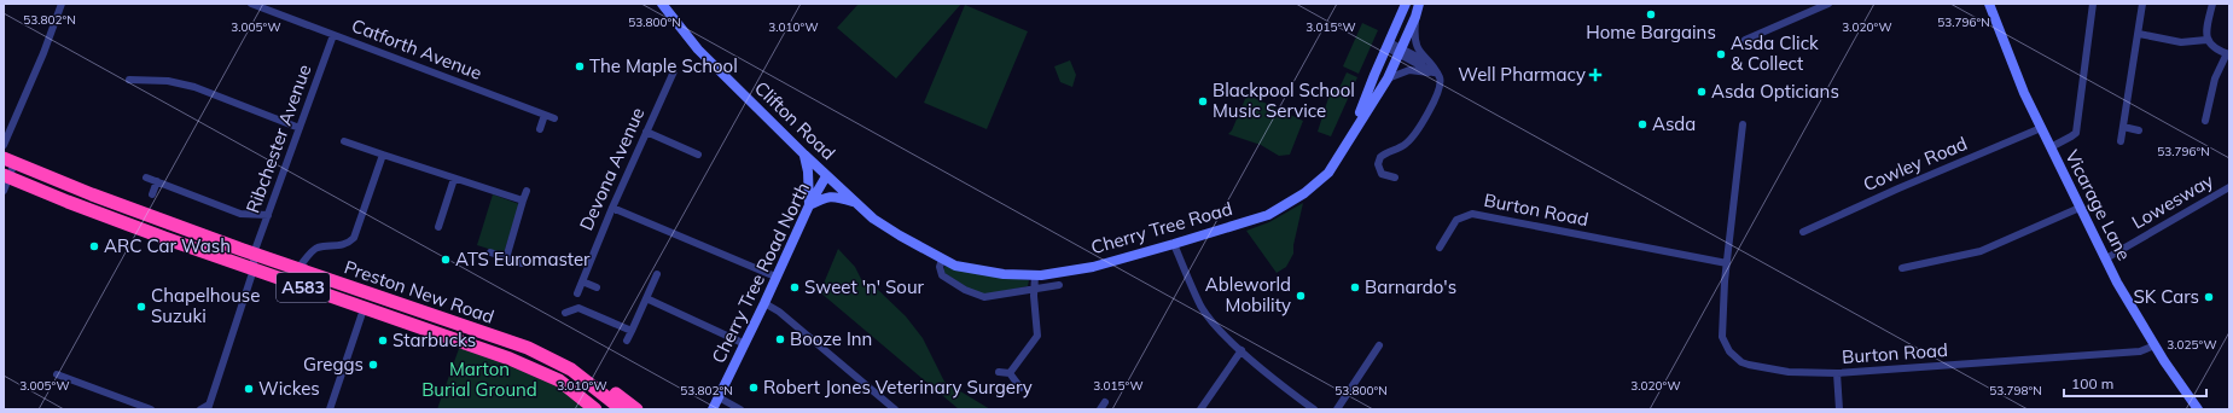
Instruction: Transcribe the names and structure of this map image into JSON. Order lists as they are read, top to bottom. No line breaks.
{"streets":{"highway":["A583","Preston New Road"],"street":["Catforth Avenue","Clifton Road","Ribchester Avenue","Cowley Road","Devona Avenue","Lowesway","Vicarage Lane","Burton Road","Cherry Tree Road","Cherry Tree Road North"]},"crossings":[["Catforth Avenue","Ribchester Avenue"],["Clifton Road","Cherry Tree Road"],["Clifton Road","Cherry Tree Road North"],["Ribchester Avenue","Preston New Road"],["Cowley Road","Vicarage Lane"],["Lowesway","Vicarage Lane"],["Vicarage Lane","Burton Road"],["Cherry Tree Road","Cherry Tree Road North"],["A583","Preston New Road"]],"parks":["Marton Burial Ground"],"places":{"other":["Home Bargains","Asda Click & Collect","The Maple School","Asda Opticians","Blackpool School Music Service","Asda","ARC Car Wash","ATS Euromaster","Sweet 'n' Sour","Barnardo's","Ableworld Mobility","SK Cars","Chapelhouse Suzuki","Booze Inn","Starbucks","Greggs","Robert Jones Veterinary Surgery","Wickes"],"health":["Well Pharmacy"]},"scale_bar":"100 m","coordinates":["53.802°N","53.796°N","53.800°N","3.005°W","3.010°W","3.015°W","3.020°W","3.025°W","53.798°N"]}
